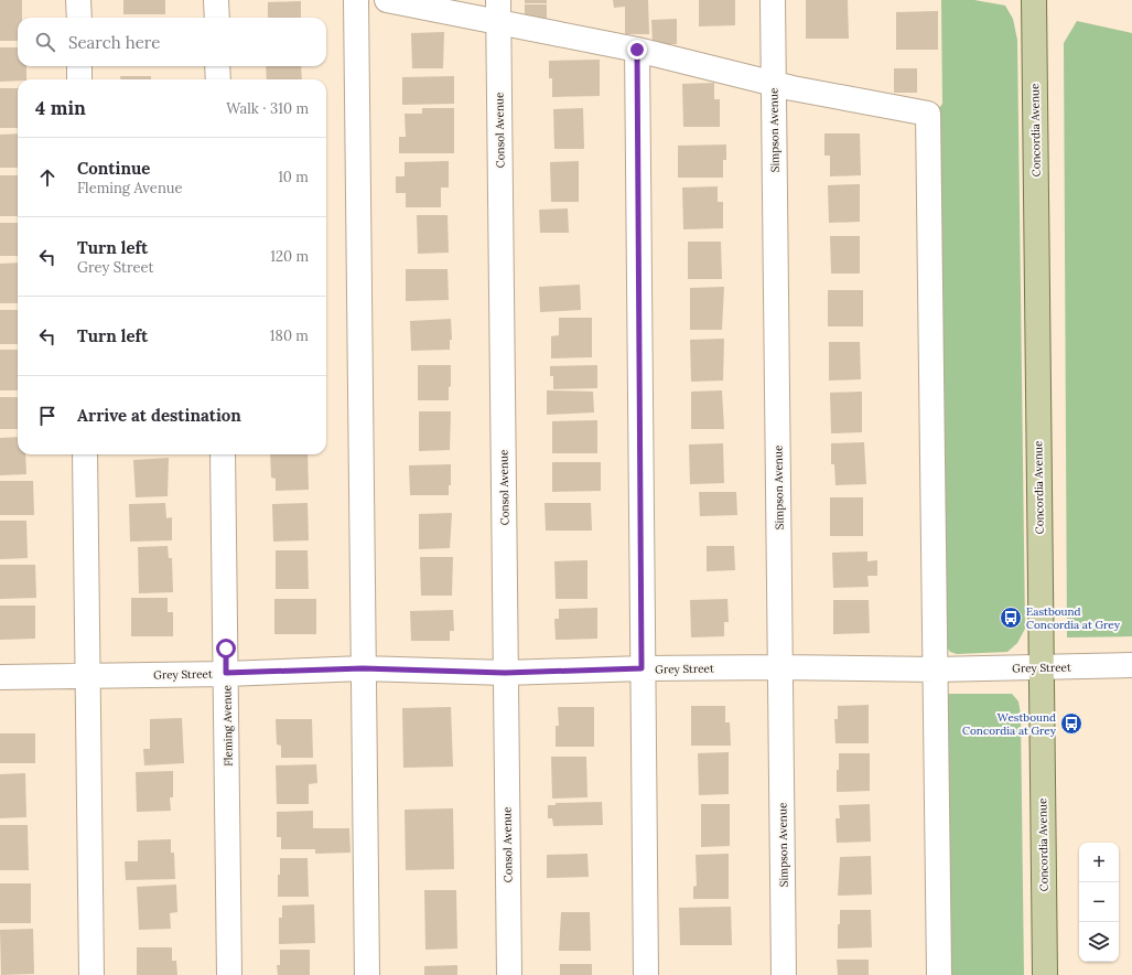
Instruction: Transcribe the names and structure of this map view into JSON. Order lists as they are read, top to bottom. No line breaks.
{"streets":{"main road":["Concordia Avenue"],"street":["Consol Avenue","Simpson Avenue","Grey Street","Fleming Avenue"]},"crossings":[["Consol Avenue","Grey Street"],["Simpson Avenue","Grey Street"],["Concordia Avenue","Grey Street"],["Grey Street","Fleming Avenue"]],"places":{"bus stop":["Eastbound Concordia at Grey","Westbound Concordia at Grey"]},"page":{"search":"Search here","heading":["4 min","Walk · 310 m"],"list":[["Continue","Fleming Avenue","10 m"],["Turn left","Grey Street","120 m"],["Turn left","180 m"],"Arrive at destination"],"map_buttons":["+","−"]}}
